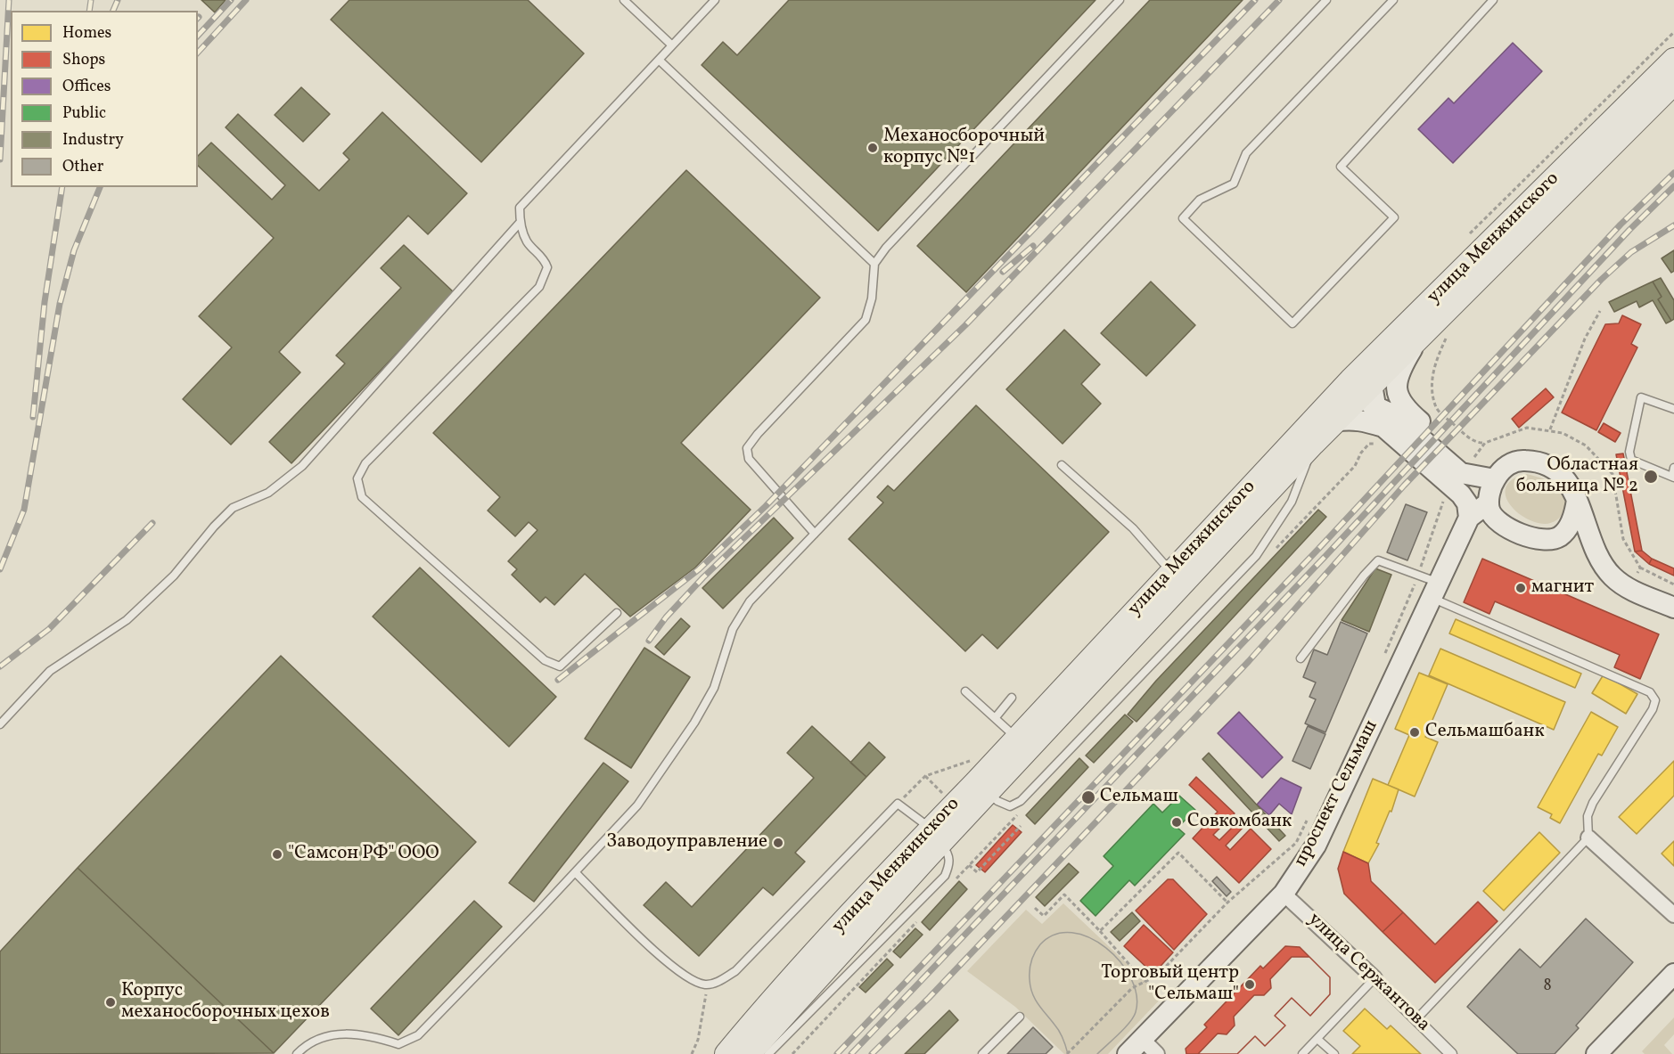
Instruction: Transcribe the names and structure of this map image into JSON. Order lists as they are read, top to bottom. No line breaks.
{"streets":{"main road":["улица Менжинского","проспект Сельмаш"],"street":["улица Сержантова"]},"crossings":[["проспект Сельмаш","улица Сержантова"]],"places":["Механосборочный корпус №1","Областная больница № 2","магнит","Сельмашбанк","Сельмаш","Совкомбанк","Заводоуправление","\"Самсон РФ\" ООО","Торговый центр \"Сельмаш\"","Корпус механосборочных цехов"],"house_numbers":["8"],"legend":["Homes","Shops","Offices","Public","Industry","Other"]}
